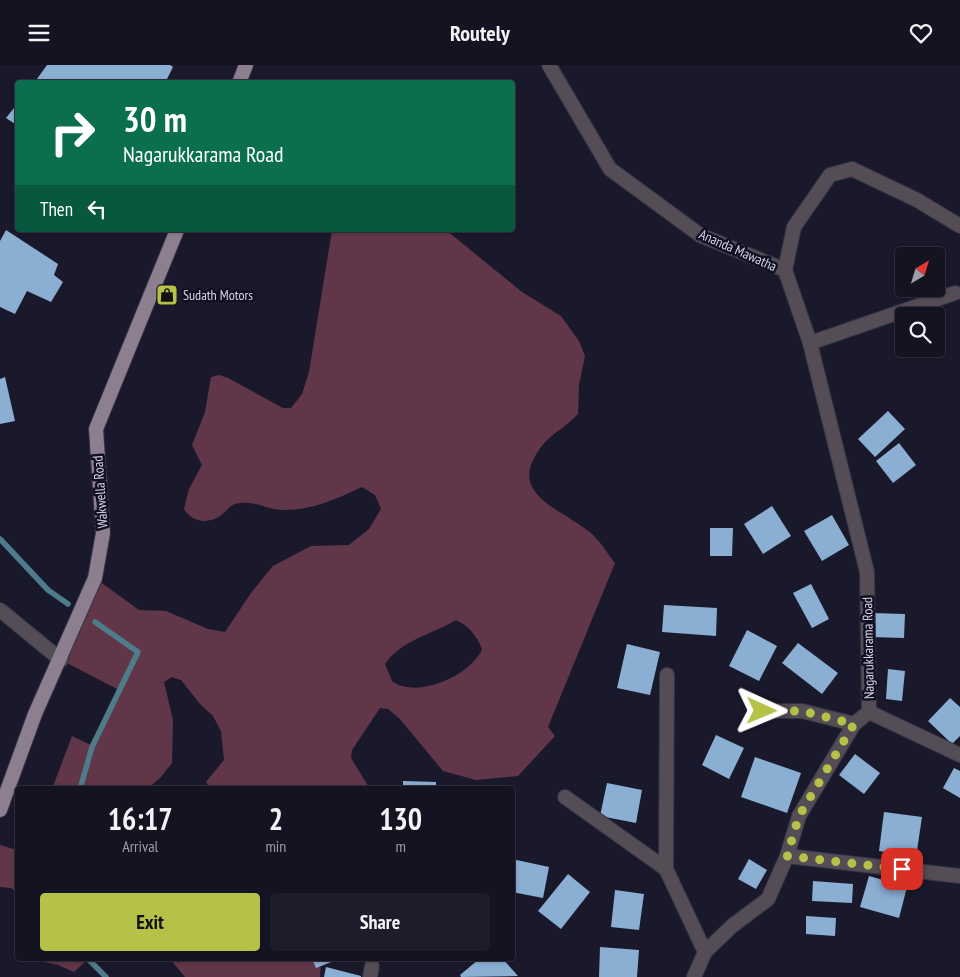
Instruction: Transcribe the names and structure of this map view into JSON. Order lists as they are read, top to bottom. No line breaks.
{"streets":{"main road":["Wakwella Road"],"street":["Ananda Mawatha","Nagarukkarama Road"]},"crossings":[["Ananda Mawatha","Nagarukkarama Road"]],"places":{"shop":["Sudath Motors"]},"north":"top right","page":{"header":"Routely","turn":["30 m","Nagarukkarama Road"],"then":"Then","eta":["16:17","Arrival","2","min","130","m"],"buttons":["Exit","Share"]}}
